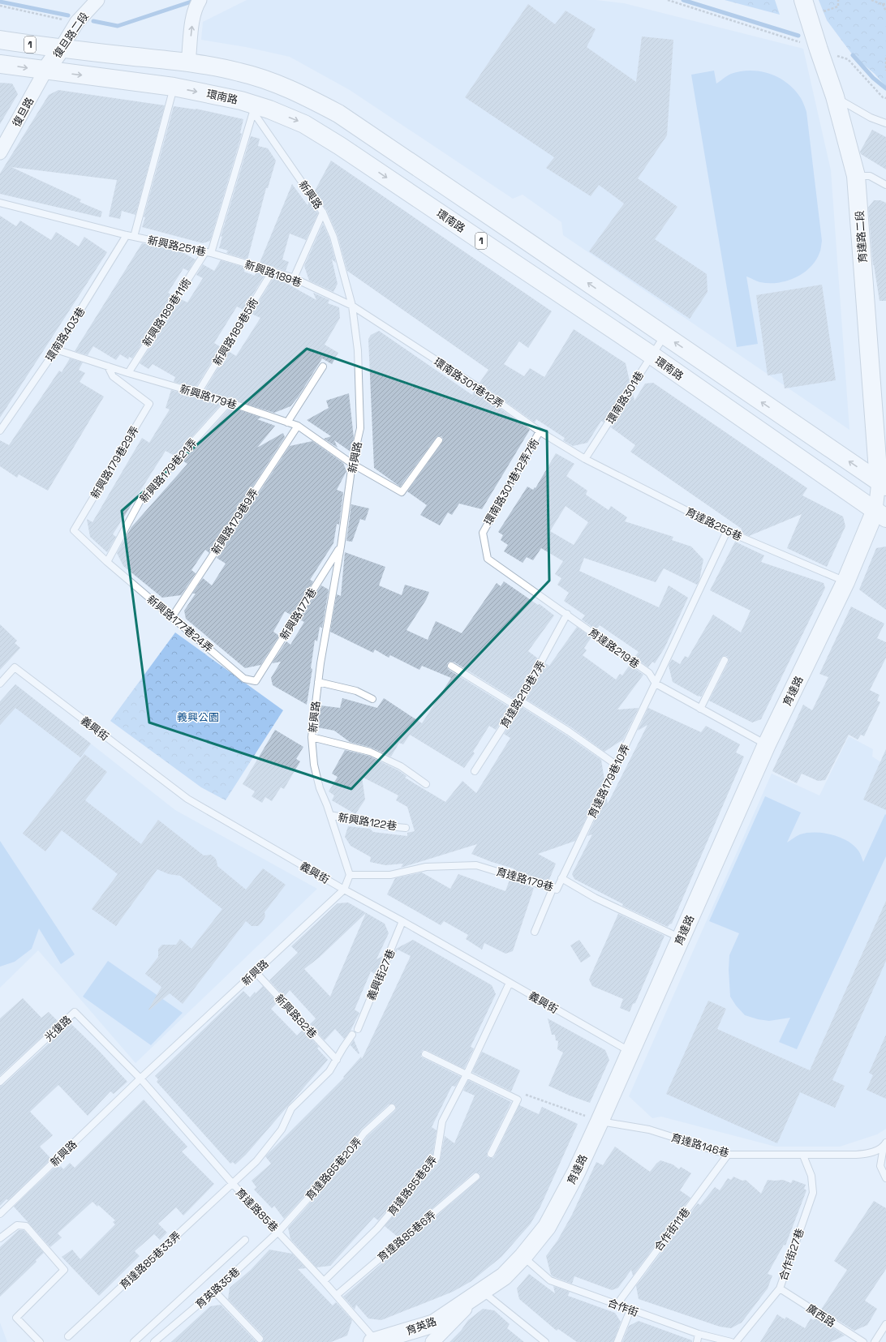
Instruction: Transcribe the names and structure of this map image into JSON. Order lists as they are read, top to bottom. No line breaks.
{"streets":{"main road":["復旦路二段","1","環南路","育達路二段","育達路","育英路"],"street":["復旦路"],"lane":["新興路","新興路251巷","新興路189巷","新興路189巷11衖","新興路189巷5衖","環南路403巷","環南路301巷12弄","新興路179巷","環南路301巷","新興路179巷29弄","新興路179巷21弄","環南路301巷12弄7衖","新興路179巷9弄","育達路255巷","新興路177巷","新興路177巷24弄","育達路219巷","育達路219巷7弄","義興街","育達路179巷10弄","新興路122巷","育達路179巷","義興街27巷","新興路82巷","光復路","育達路146巷","育達路85巷20弄","育達路85巷8弄","育達路85巷","合作街11巷","育達路85巷6弄","合作街27巷","育達路85巷33弄","育英路35巷","合作街","廣西路"]},"crossings":[["復旦路二段","1"],["復旦路二段","環南路"],["復旦路二段","復旦路"],["1","育達路二段"],["1","環南路301巷"],["1","育達路"],["環南路","復旦路"],["環南路","新興路"],["環南路","新興路251巷"],["環南路","環南路301巷"],["環南路","育達路"],["新興路","新興路251巷"],["新興路","新興路189巷"],["新興路","環南路301巷12弄"],["新興路","新興路179巷"],["新興路","新興路177巷"],["新興路","義興街"],["新興路","新興路122巷"],["新興路","育達路179巷"],["新興路","新興路82巷"],["新興路","光復路"],["新興路","育達路85巷"],["育達路二段","育達路"],["新興路251巷","新興路189巷"],["新興路251巷","新興路189巷11衖"],["新興路251巷","環南路403巷"],["新興路189巷","新興路189巷11衖"],["新興路189巷","新興路189巷5衖"],["新興路189巷","環南路301巷12弄"],["新興路189巷11衖","新興路179巷"],["新興路189巷5衖","新興路179巷"],["環南路403巷","新興路179巷"],["環南路301巷12弄","環南路301巷"],["環南路301巷12弄","環南路301巷12弄7衖"],["環南路301巷12弄","育達路255巷"],["新興路179巷","新興路179巷29弄"],["新興路179巷","新興路179巷21弄"],["新興路179巷","新興路179巷9弄"],["環南路301巷","育達路255巷"],["新興路179巷29弄","新興路179巷21弄"],["新興路179巷29弄","新興路177巷24弄"],["新興路179巷21弄","新興路177巷24弄"],["環南路301巷12弄7衖","育達路219巷"],["新興路179巷9弄","新興路177巷24弄"],["育達路255巷","育達路"],["育達路255巷","育達路179巷10弄"],["新興路177巷","新興路177巷24弄"],["育達路219巷","育達路"],["育達路219巷","育達路219巷7弄"],["育達路219巷","育達路179巷10弄"],["育達路","義興街"],["育達路","育達路179巷"],["育達路","育達路146巷"],["育達路","合作街"],["育達路","育英路"],["義興街","義興街27巷"],["義興街","育達路85巷8弄"],["育達路179巷10弄","育達路179巷"],["新興路82巷","育達路85巷33弄"],["光復路","育達路85巷"],["育達路146巷","合作街11巷"],["育達路146巷","合作街27巷"],["育達路85巷20弄","育達路85巷"],["育達路85巷20弄","育英路35巷"],["育達路85巷8弄","育達路85巷"],["育達路85巷","育達路85巷6弄"],["育達路85巷","育達路85巷33弄"],["育達路85巷","育英路35巷"],["育達路85巷","育英路"],["合作街11巷","合作街"],["合作街27巷","廣西路"]],"parks":["義興公園"]}
